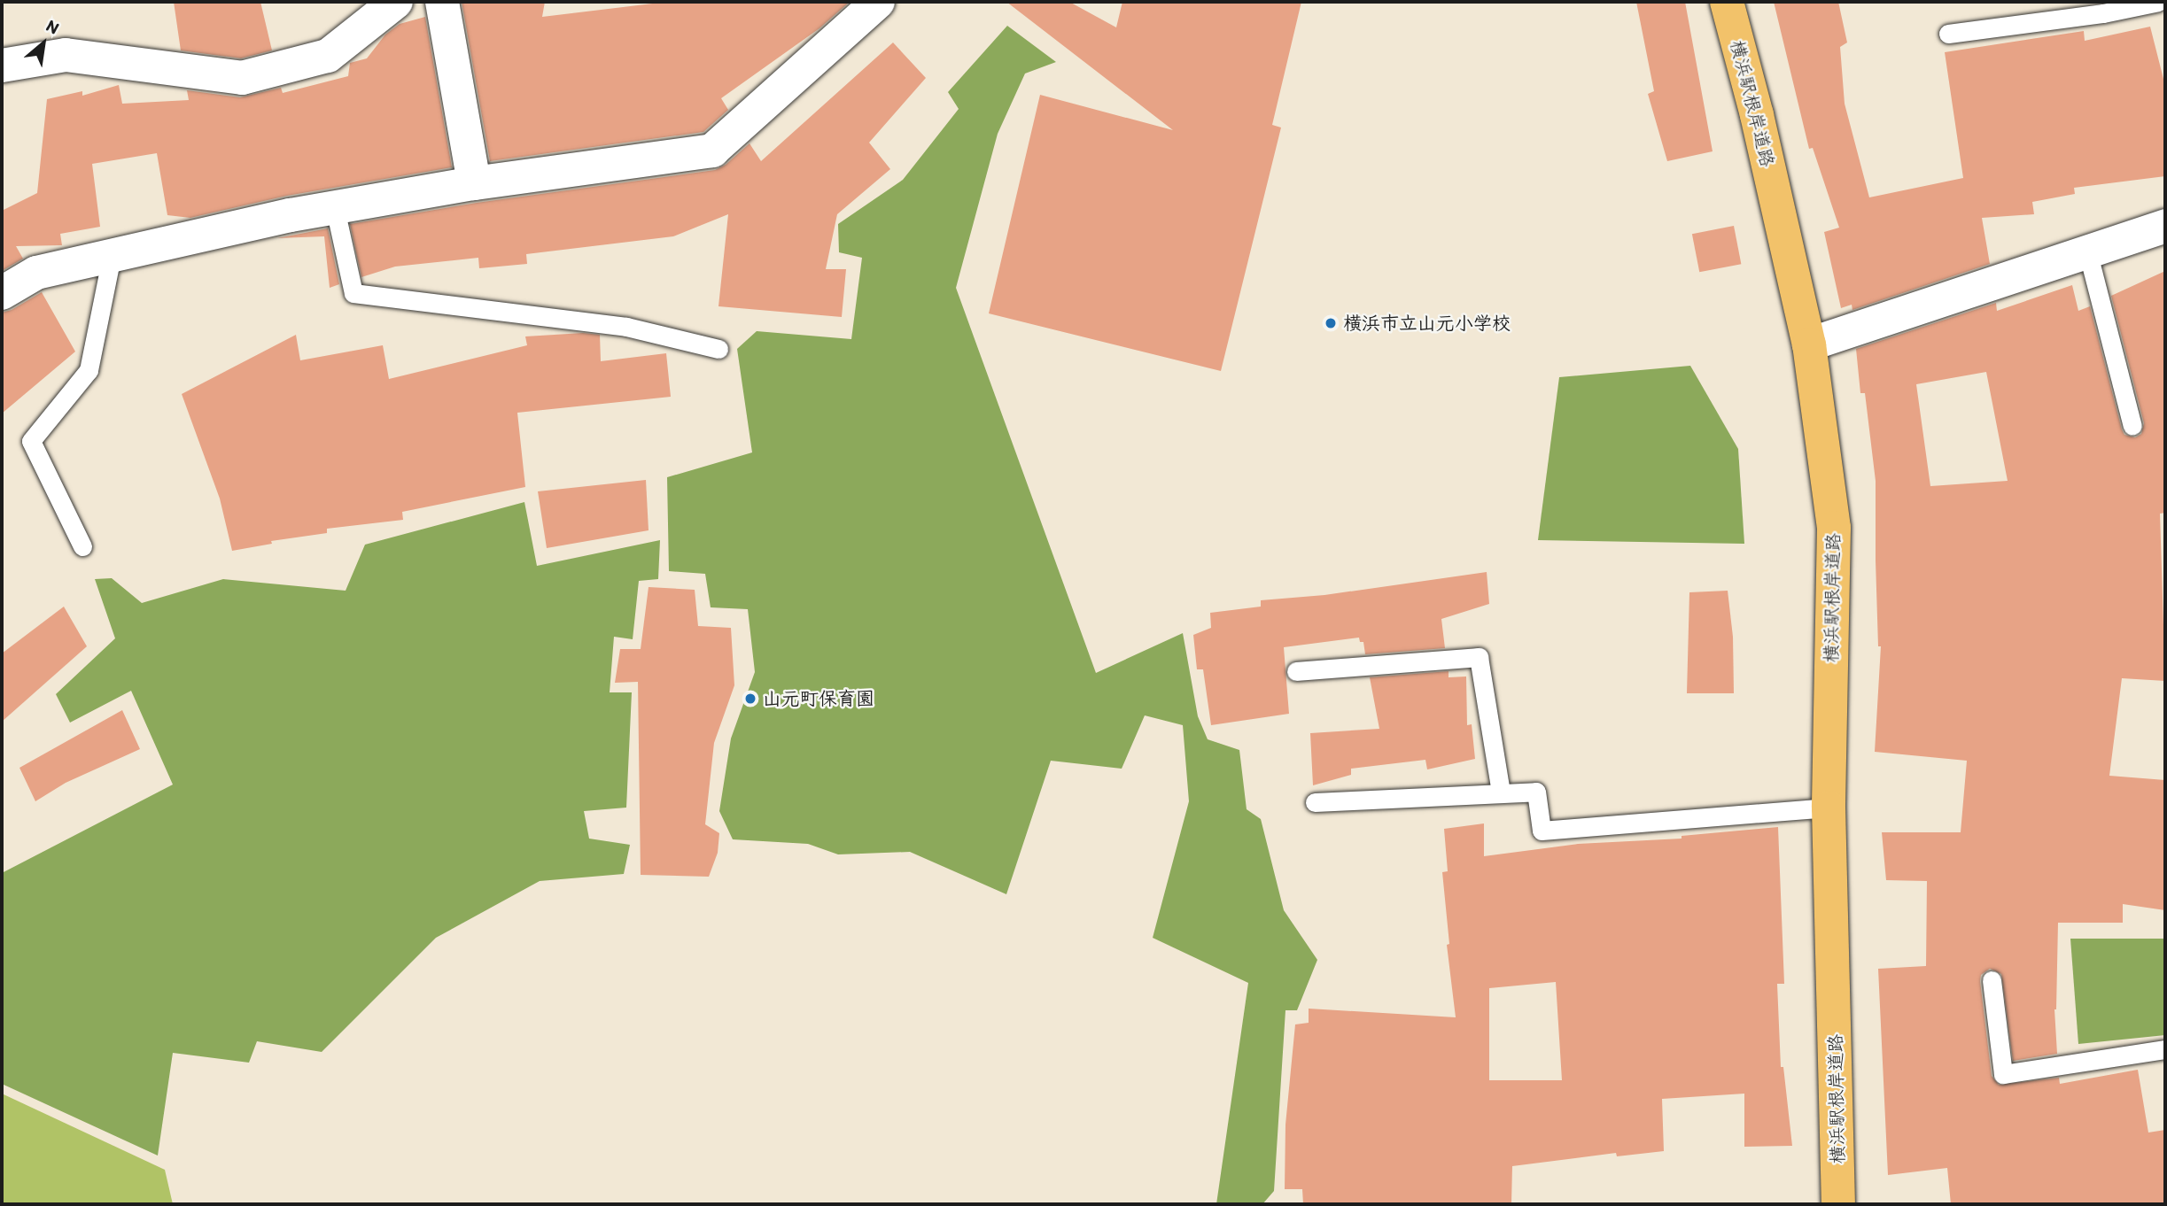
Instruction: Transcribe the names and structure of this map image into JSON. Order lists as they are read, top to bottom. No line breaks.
{"streets":{"main road":["横浜駅根岸道路"]},"places":["横浜市立山元小学校","山元町保育園"],"north":"top right"}
